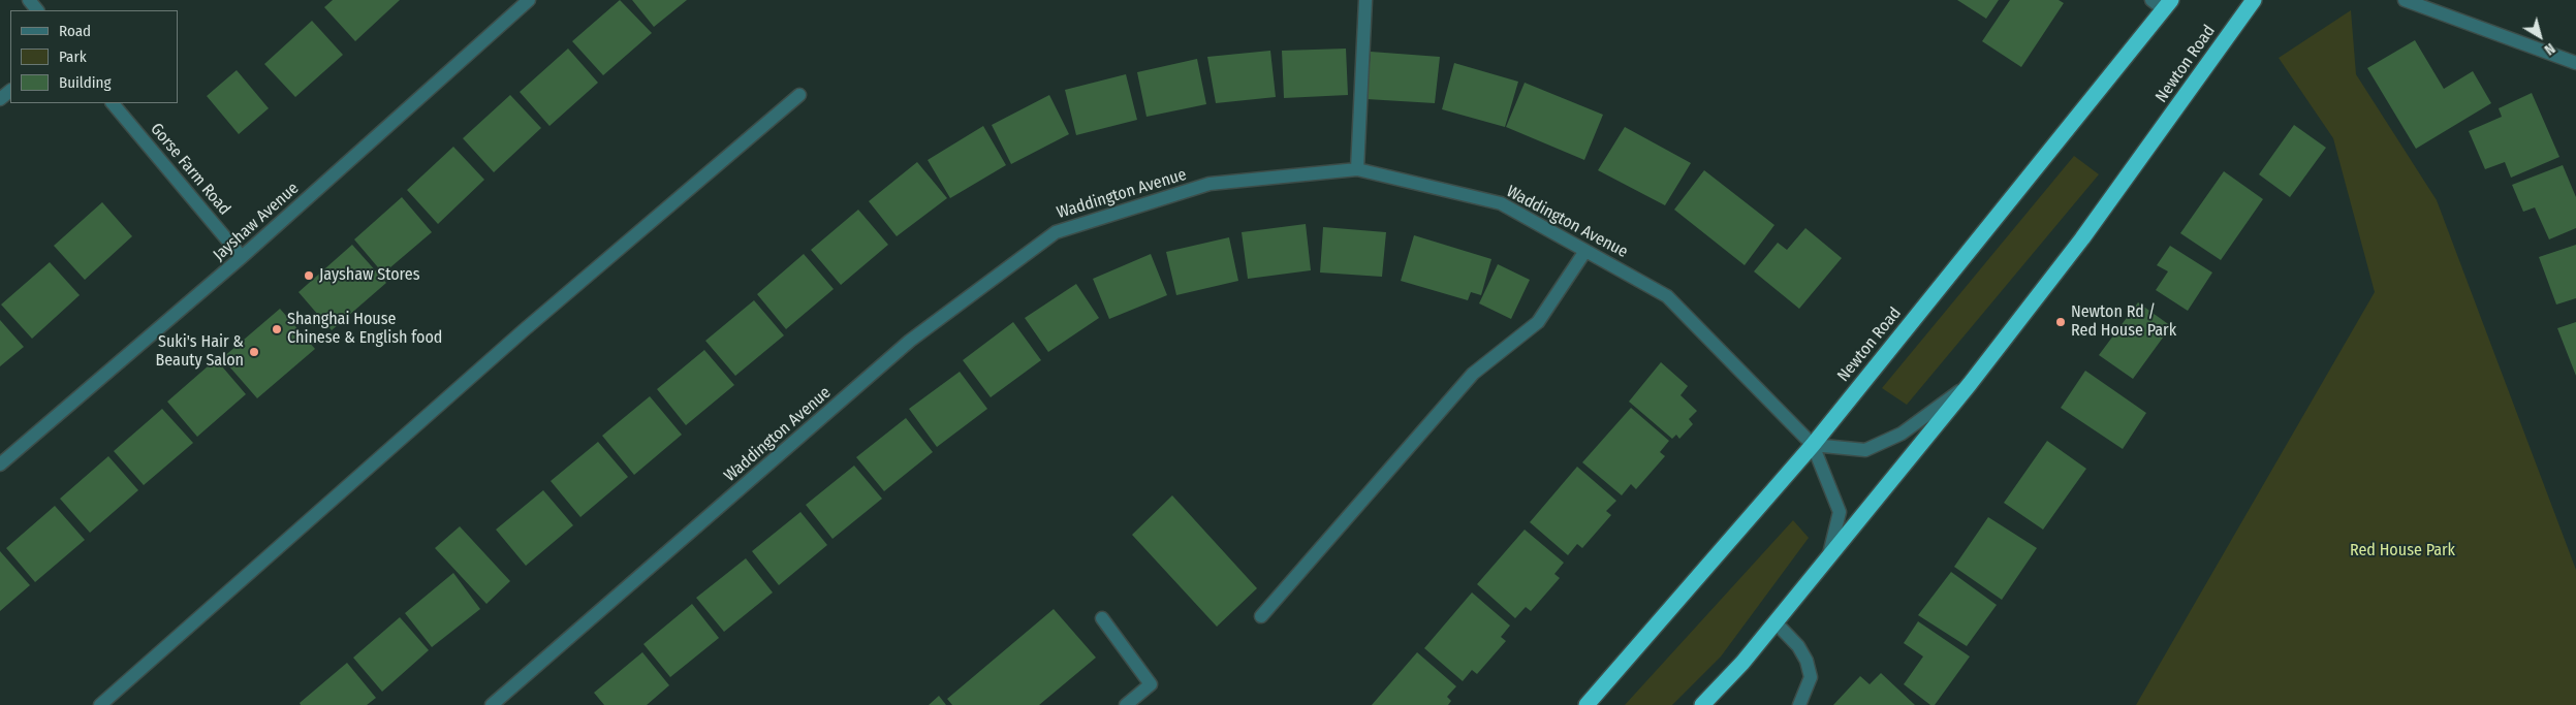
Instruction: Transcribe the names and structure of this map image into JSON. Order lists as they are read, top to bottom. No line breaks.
{"streets":{"highway":["Newton Road"],"street":["Gorse Farm Road","Waddington Avenue","Jayshaw Avenue"]},"crossings":[["Newton Road","Waddington Avenue"],["Gorse Farm Road","Jayshaw Avenue"]],"parks":["Red House Park"],"places":["Jayshaw Stores","Newton Rd / Red House Park","Shanghai House Chinese & English food","Suki's Hair & Beauty Salon"],"legend":["Road","Park","Building"],"north":"bottom right"}
